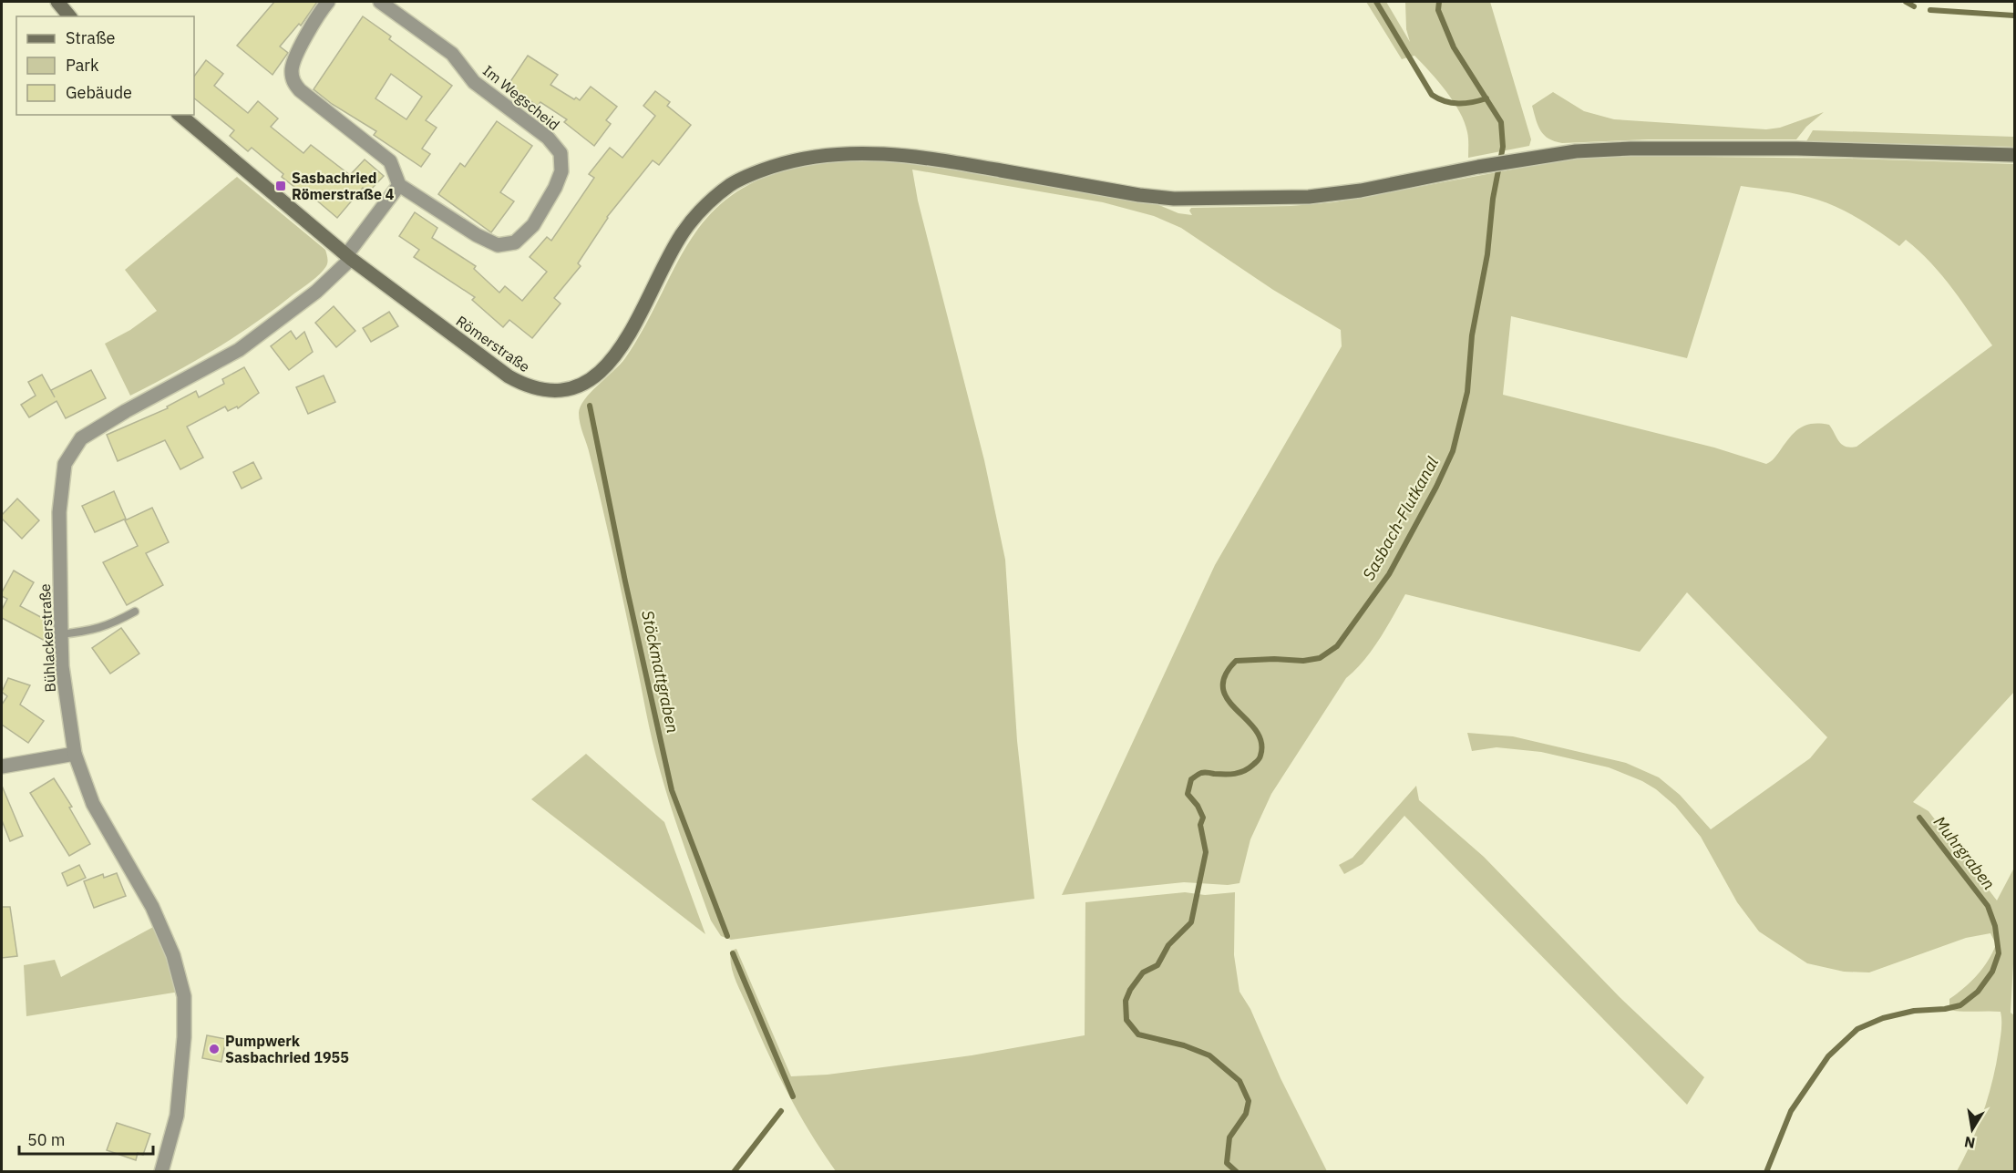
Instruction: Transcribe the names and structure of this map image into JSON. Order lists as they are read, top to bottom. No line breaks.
{"streets":{"street":["Im Wegscheid","Römerstraße","Bühlackerstraße"]},"crossings":[["Römerstraße","Bühlackerstraße"]],"water":["Sasbach-Flutkanal","Stöckmattgraben","Muhrgraben"],"places":{"transit":["Sasbachried Römerstraße 4"],"other":["Pumpwerk Sasbachried 1955"]},"legend":["Straße","Park","Gebäude"],"scale_bar":"50 m","north":"bottom"}
